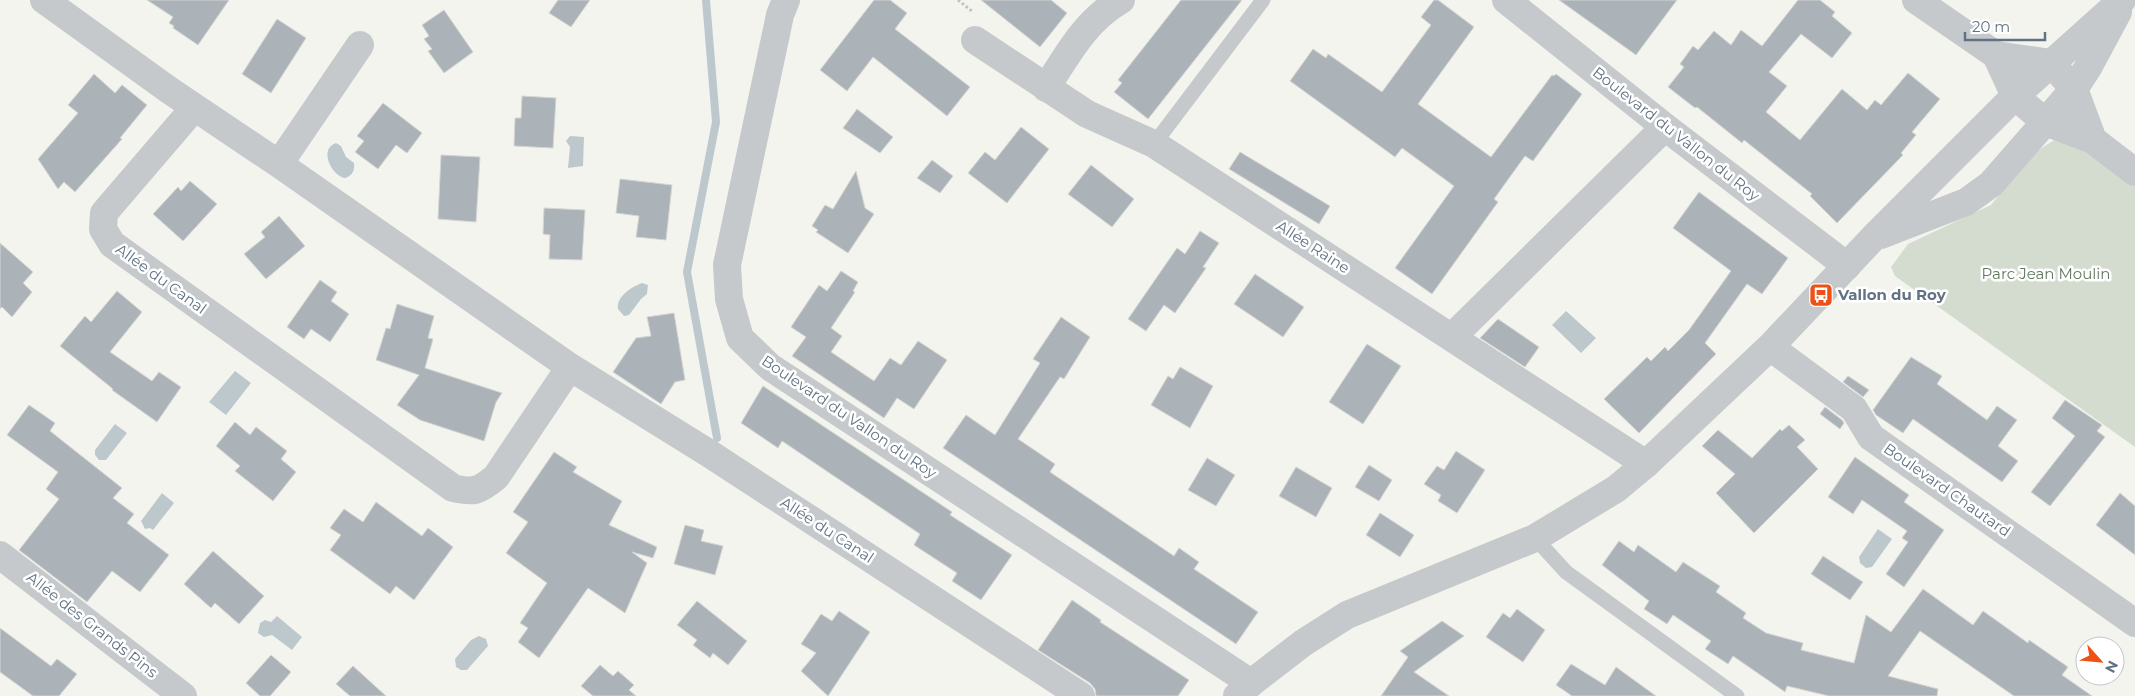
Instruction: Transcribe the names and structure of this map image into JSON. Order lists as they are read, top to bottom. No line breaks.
{"streets":{"street":["Boulevard du Vallon du Roy","Allée Raine","Allée du Canal","Boulevard Chautard","Allée des Grands Pins"]},"parks":["Parc Jean Moulin"],"places":{"bus stop":["Vallon du Roy"]},"scale_bar":"20 m","north":"bottom right"}
